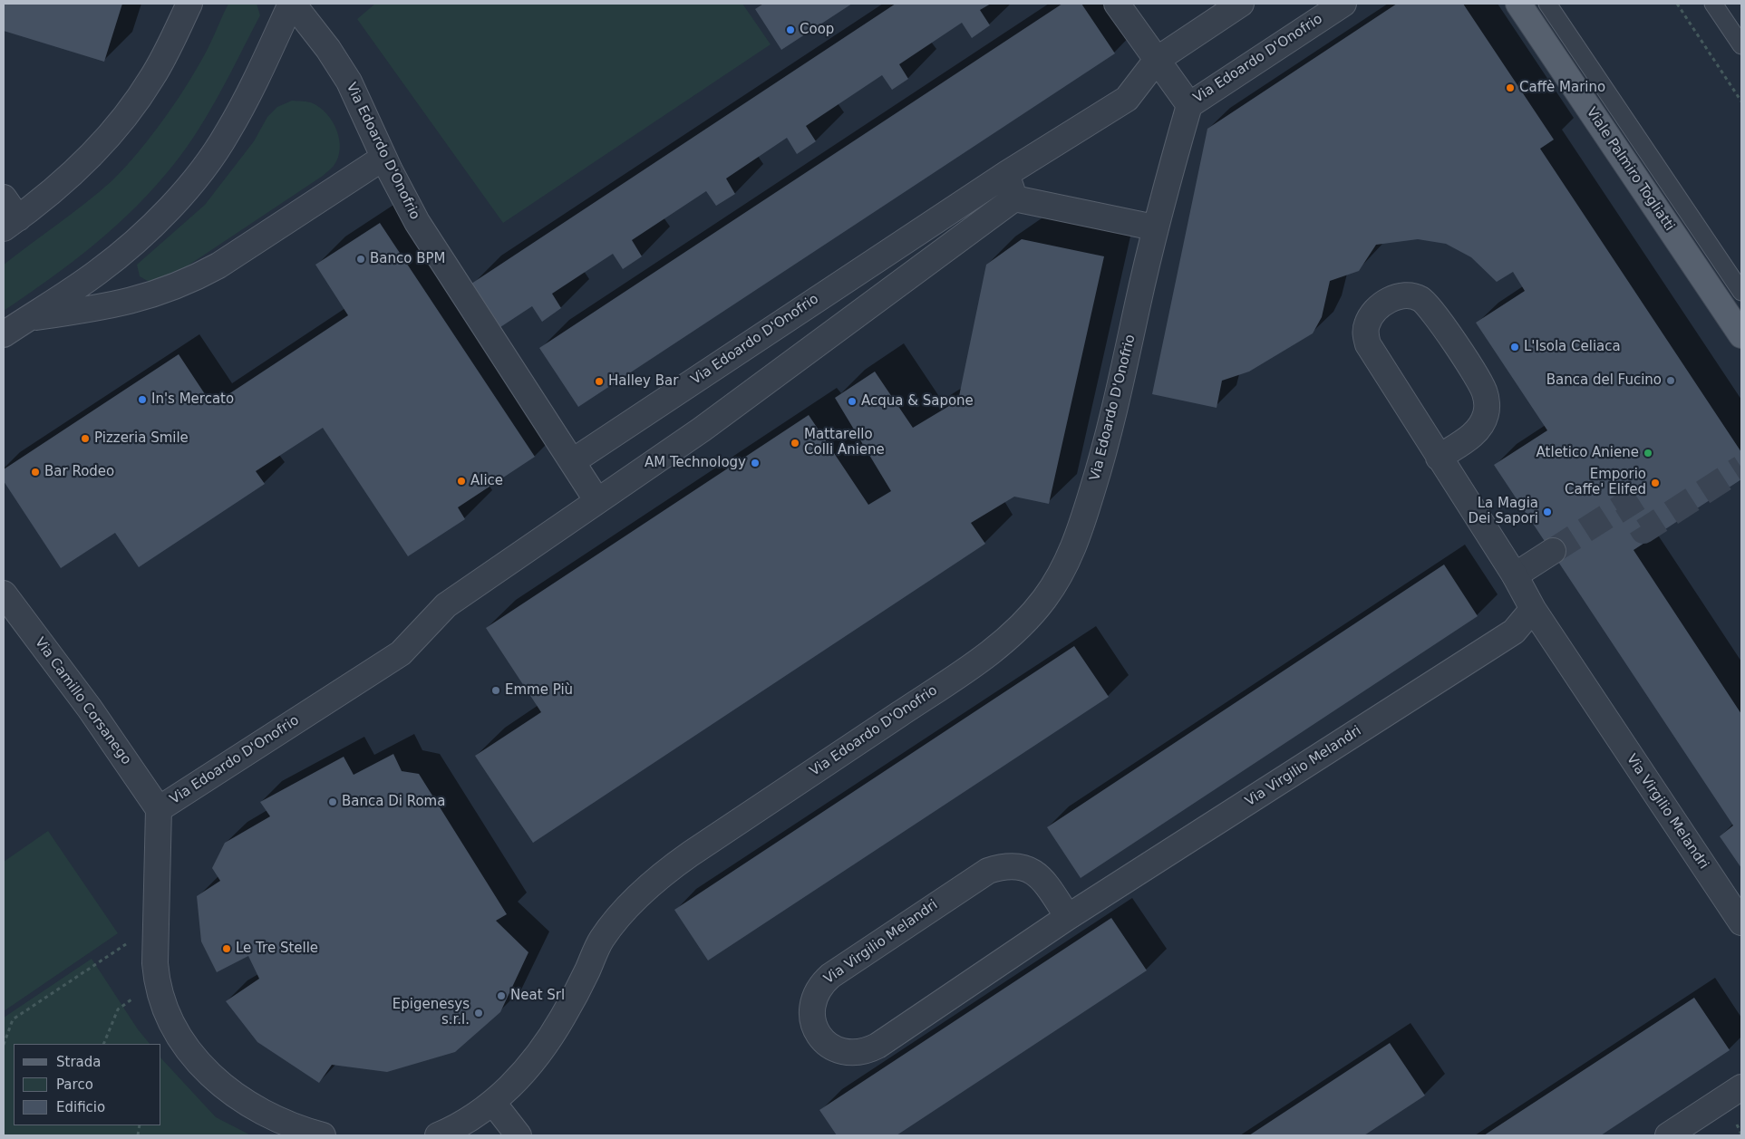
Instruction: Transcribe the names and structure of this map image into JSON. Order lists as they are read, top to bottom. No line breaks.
{"streets":{"main road":["Viale Palmiro Togliatti"],"street":["Via Edoardo D'Onofrio","Via Camillo Corsanego","Via Virgilio Melandri"]},"crossings":[["Via Edoardo D'Onofrio","Via Camillo Corsanego"]],"places":["Coop","Caffè Marino","Banco BPM","L'Isola Celiaca","Banca del Fucino","Halley Bar","In's Mercato","Acqua & Sapone","Pizzeria Smile","Mattarello Colli Aniene","Atletico Aniene","AM Technology","Bar Rodeo","Alice","Emporio Caffe' Elifed","La Magia Dei Sapori","Emme Più","Banca Di Roma","Le Tre Stelle","Neat Srl","Epigenesys s.r.l."],"legend":["Strada","Parco","Edificio"]}
